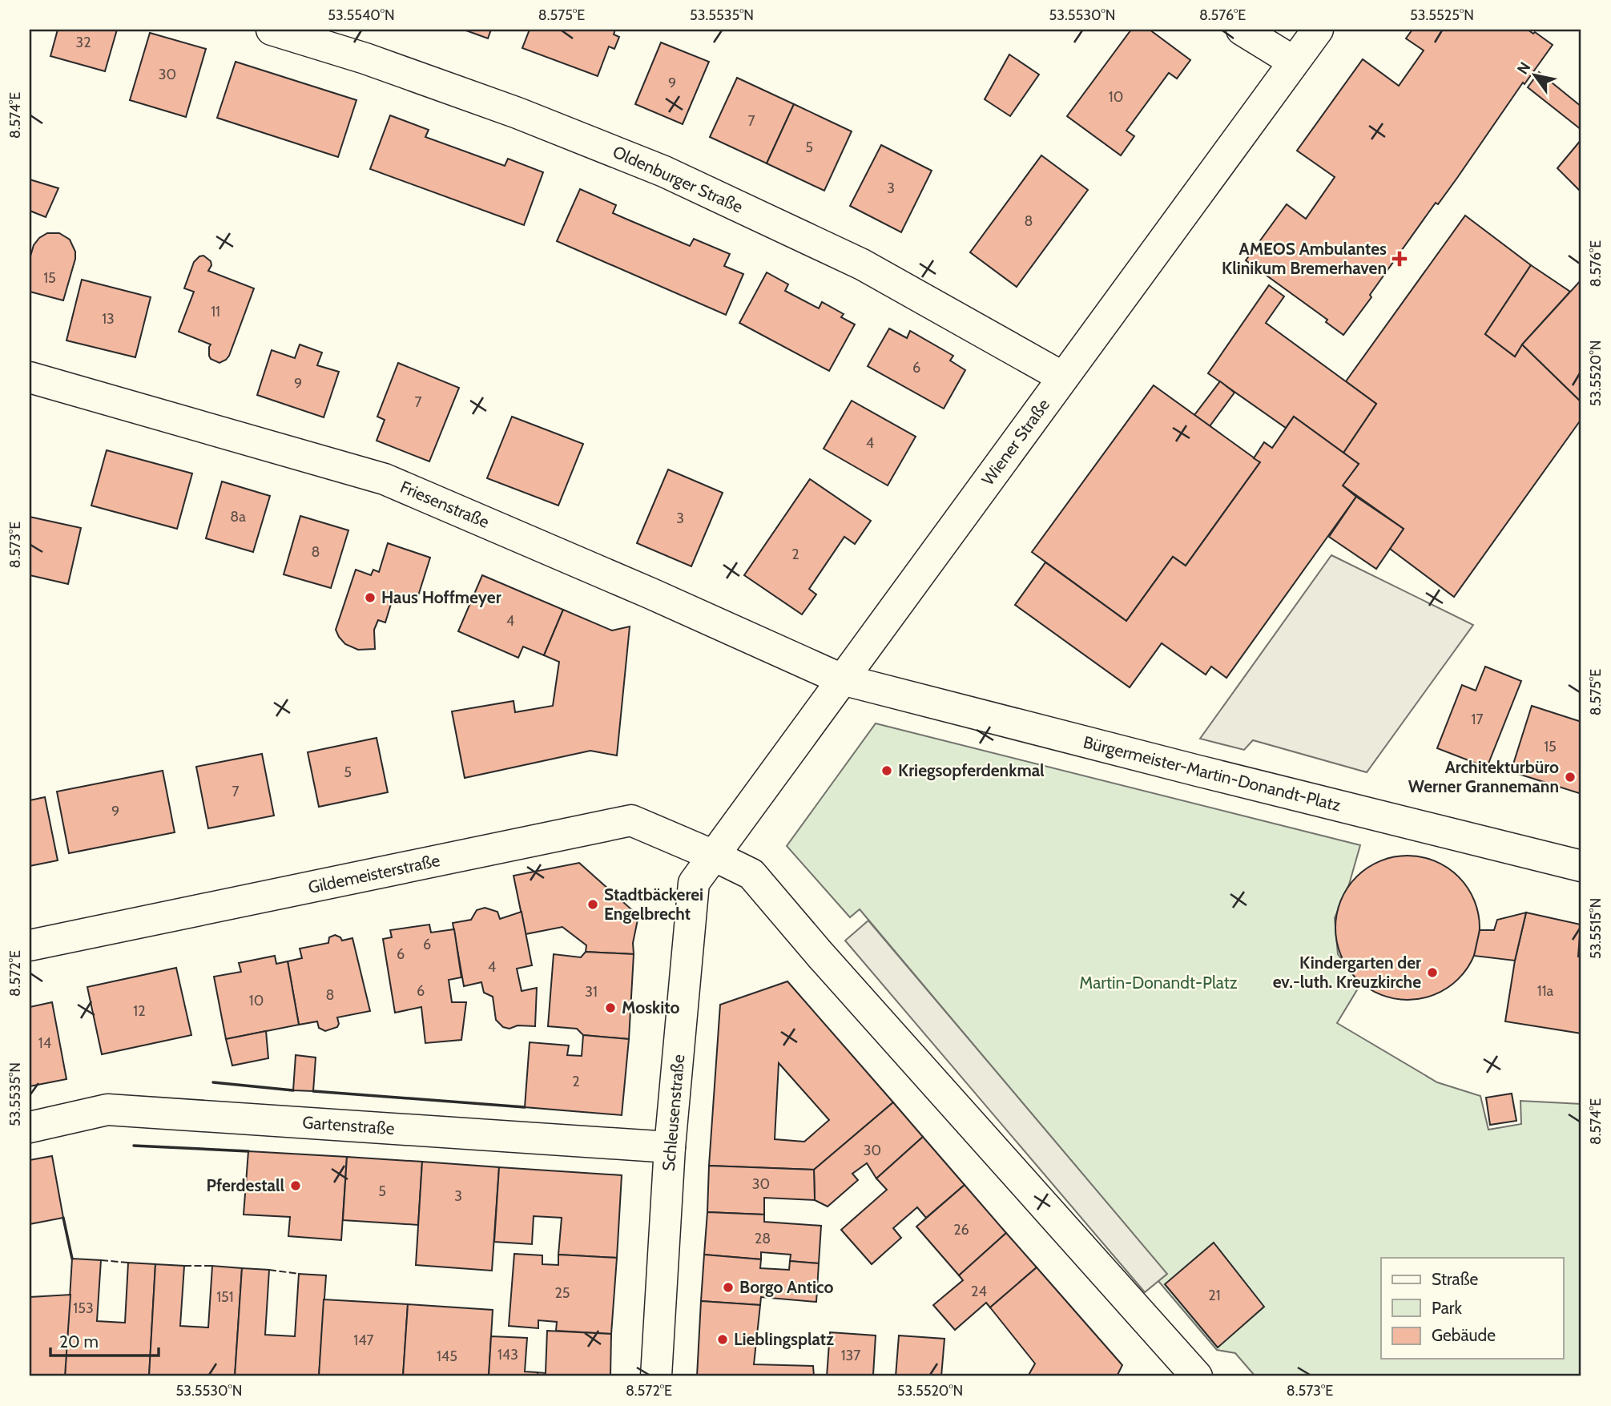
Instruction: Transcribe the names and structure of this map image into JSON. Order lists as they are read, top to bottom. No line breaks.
{"streets":{"street":["Oldenburger Straße","Wiener Straße","Friesenstraße","Bürgermeister-Martin-Donandt-Platz","Gildemeisterstraße","Schleusenstraße","Gartenstraße"]},"crossings":[["Oldenburger Straße","Wiener Straße"],["Wiener Straße","Friesenstraße"],["Wiener Straße","Bürgermeister-Martin-Donandt-Platz"],["Wiener Straße","Gildemeisterstraße"],["Wiener Straße","Schleusenstraße"],["Friesenstraße","Bürgermeister-Martin-Donandt-Platz"],["Gildemeisterstraße","Schleusenstraße"],["Schleusenstraße","Gartenstraße"]],"parks":["Martin-Donandt-Platz"],"places":{"health":["AMEOS Ambulantes Klinikum Bremerhaven"],"other":["Haus Hoffmeyer","Kriegsopferdenkmal","Architekturbüro Werner Grannemann","Stadtbäckerei Engelbrecht","Kindergarten der ev.-luth. Kreuzkirche","Moskito","Pferdestall","Borgo Antico","Lieblingsplatz"]},"house_numbers":["32","30","9","10","7","5","3","8","15","11","13","6","9","7","4","8a","3","8","2","4","17","15","5","7","9","6","6","4","6","11a","31","8","10","12","14","2","30","30","5","3","26","28","24","25","21","151","153","147","143","137","145"],"legend":["Straße","Park","Gebäude"],"scale_bar":"20 m","north":"top left","coordinates":["53.5540°N","8.575°E","53.5535°N","53.5530°N","8.576°E","53.5525°N","8.574°E","53.5520°N","8.573°E","53.5515°N","8.572°E"]}
